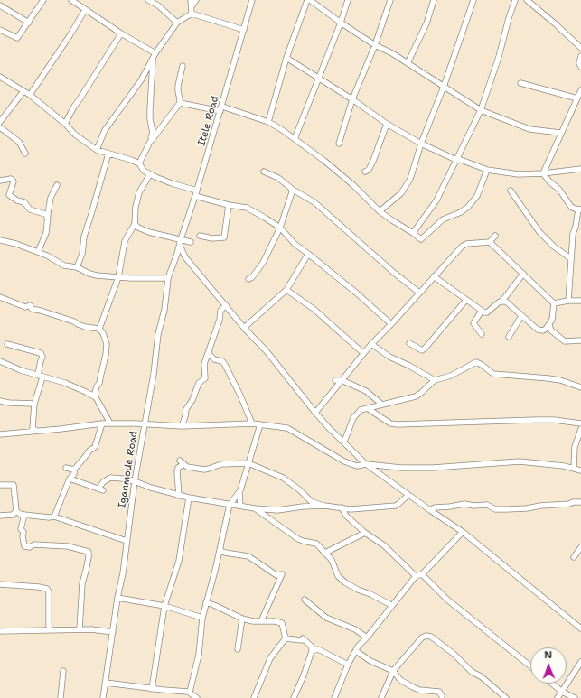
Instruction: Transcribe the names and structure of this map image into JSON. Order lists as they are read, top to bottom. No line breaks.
{"streets":{"street":["Itele Road","Iganmode Road"]},"crossings":[["Itele Road","Iganmode Road"]],"north":"top"}
